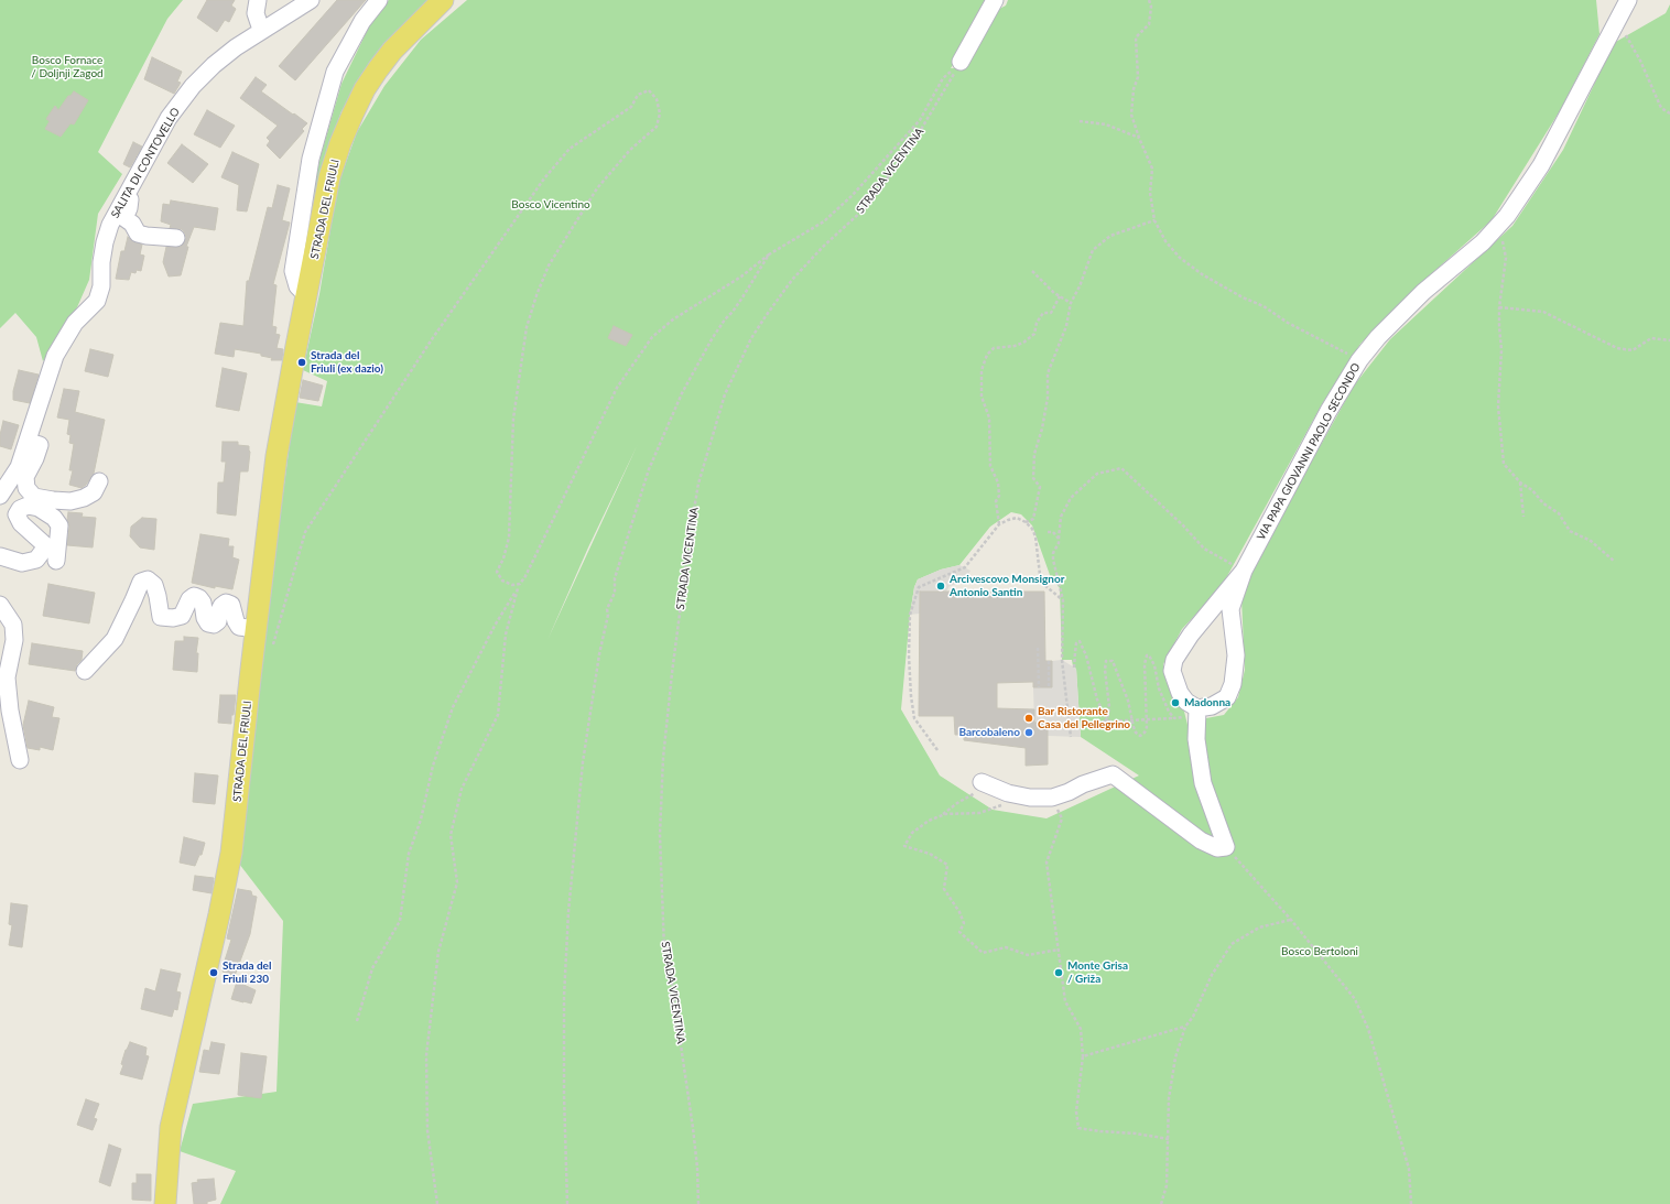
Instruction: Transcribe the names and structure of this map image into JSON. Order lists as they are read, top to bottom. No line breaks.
{"streets":{"main road":["STRADA DEL FRIULI"],"street":["SALITA DI CONTOVELLO","VIA PAPA GIOVANNI PAOLO SECONDO"],"path":["STRADA VICENTINA"]},"parks":["Bosco Fornace / Doljnji Zagod","Bosco Vicentino","Bosco Bertoloni"],"places":["Strada del Friuli (ex dazio)","Arcivescovo Monsignor Antonio Santin","Madonna","Bar Ristorante Casa del Pellegrino","Barcobaleno","Strada del Friuli 230","Monte Grisa / Griža"]}
